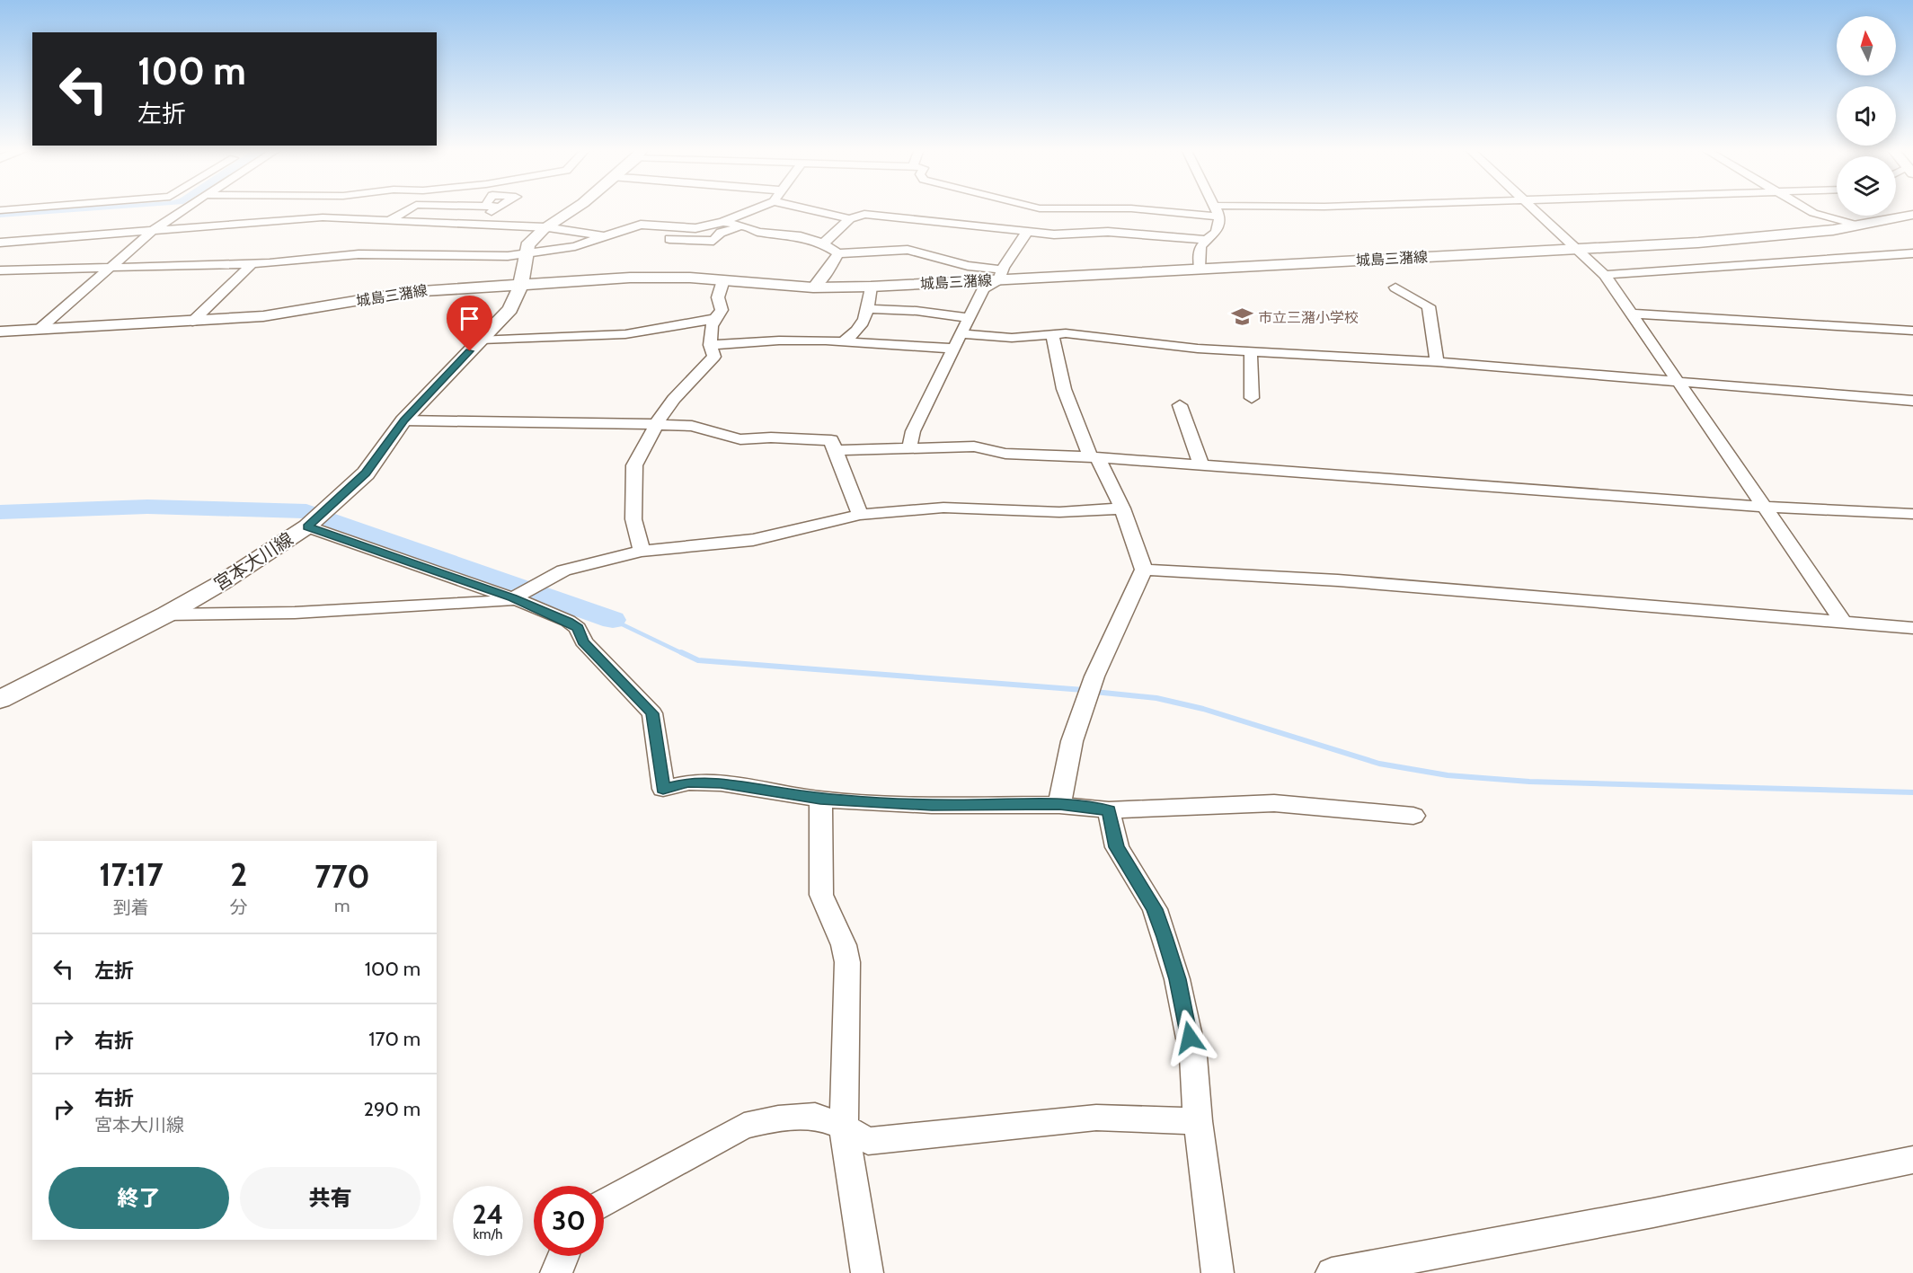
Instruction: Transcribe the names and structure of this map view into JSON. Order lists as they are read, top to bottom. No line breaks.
{"streets":{"main road":["城島三潴線","宮本大川線"]},"crossings":[["城島三潴線","宮本大川線"]],"places":{"school or university":["市立三潴小学校"]},"north":"top","page":{"turn":["100 m","左折"],"eta":["17:17","到着","2","分","770","m"],"list":[{"name":"左折","value":"100 m"},{"name":"右折","value":"170 m"},{"name":"右折","note":"宮本大川線","value":"290 m"}],"buttons":["終了","共有"],"speed":"24 km/h","limit":"30"}}
